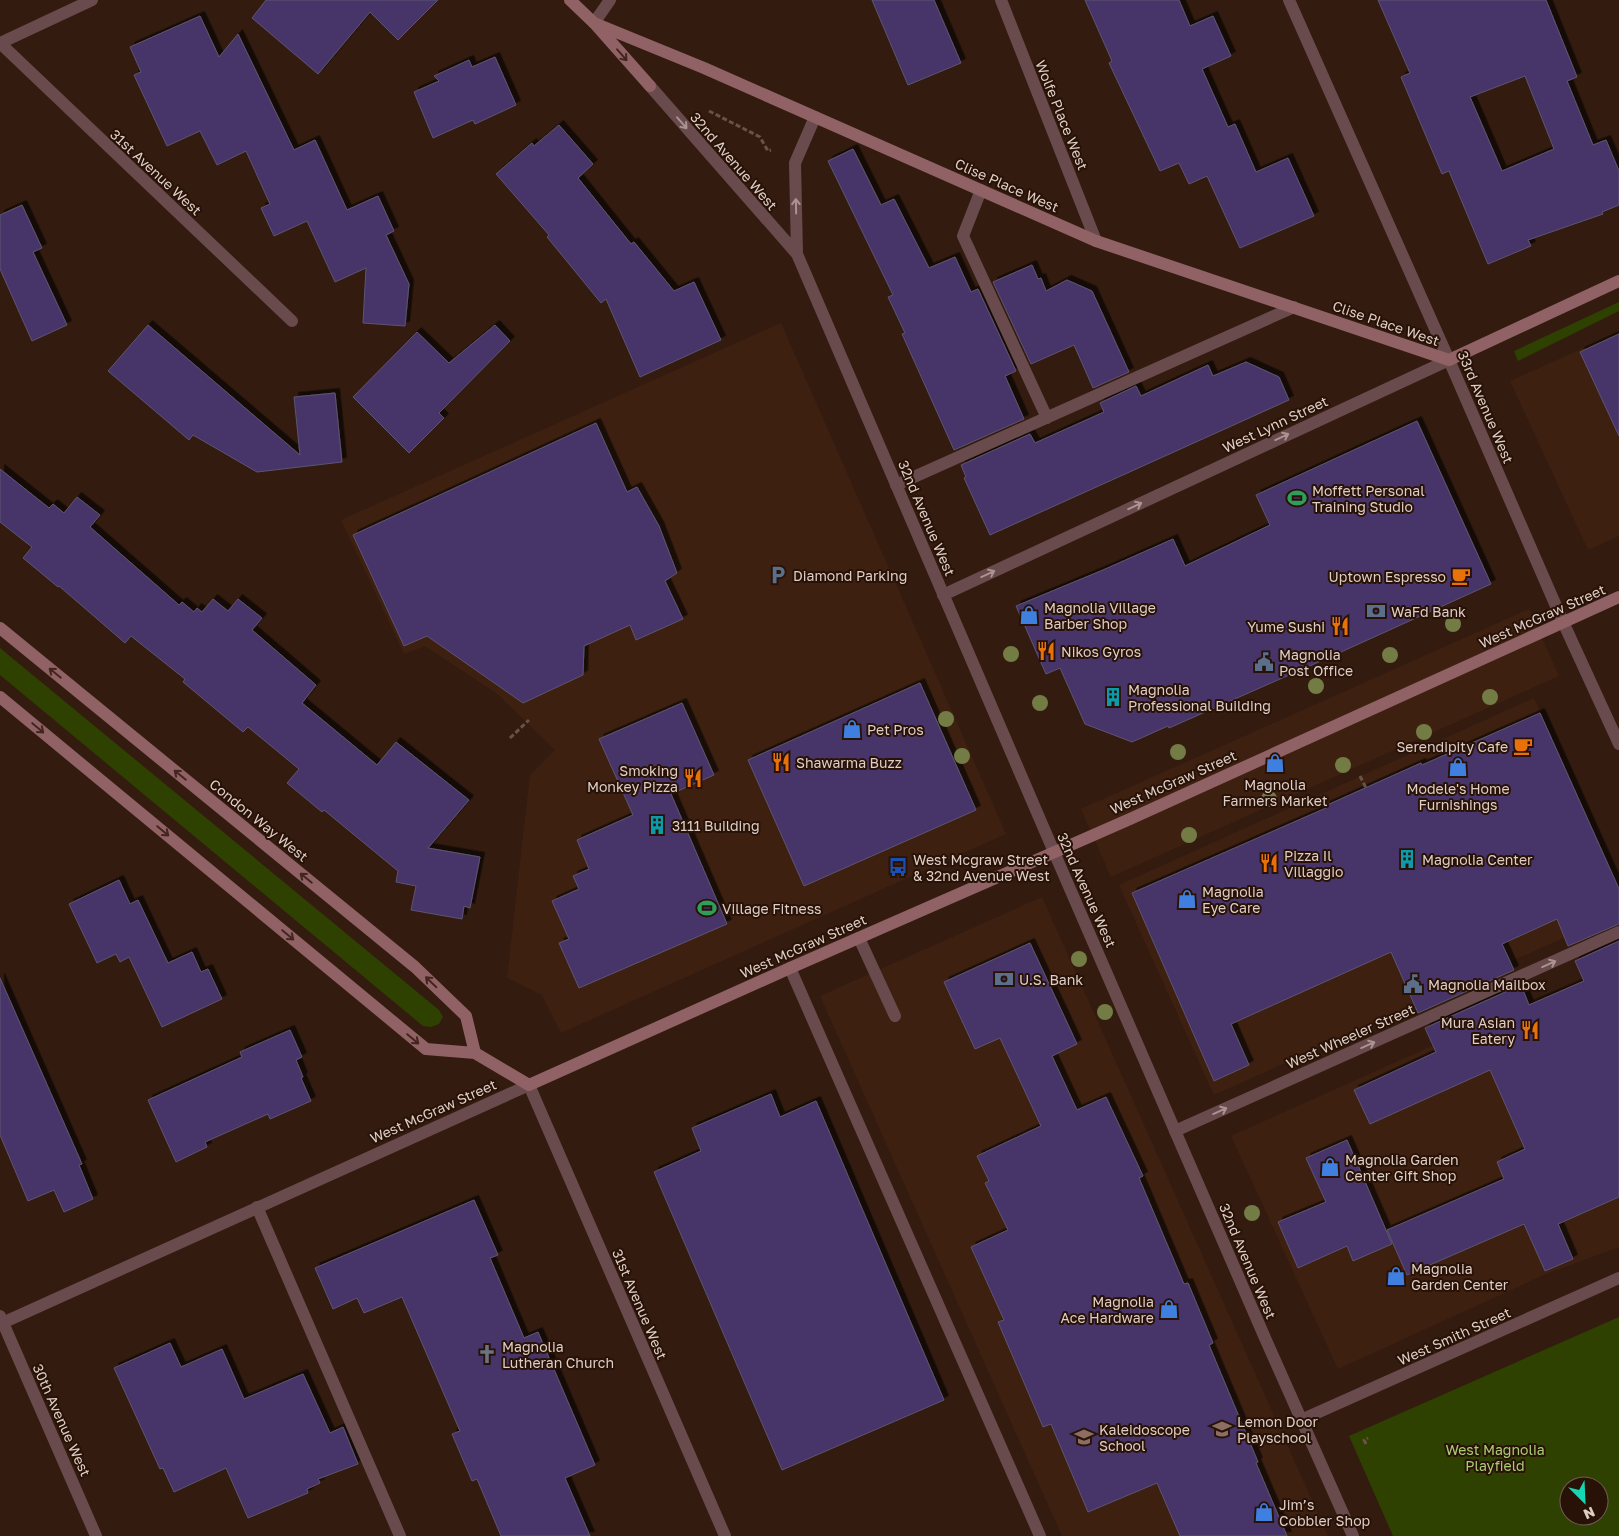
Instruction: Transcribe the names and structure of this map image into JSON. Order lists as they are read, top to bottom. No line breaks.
{"streets":{"main road":["Clise Place West","West Lynn Street","West McGraw Street","Condon Way West"],"street":["Wolfe Place West","32nd Avenue West","31st Avenue West","33rd Avenue West","West Wheeler Street","West Smith Street","30th Avenue West"]},"crossings":[["Wolfe Place West","Clise Place West"],["32nd Avenue West","Clise Place West"],["32nd Avenue West","West Lynn Street"],["32nd Avenue West","West McGraw Street"],["32nd Avenue West","West Wheeler Street"],["32nd Avenue West","West Smith Street"],["31st Avenue West","West McGraw Street"],["Clise Place West","33rd Avenue West"],["Clise Place West","West Lynn Street"],["33rd Avenue West","West Lynn Street"],["33rd Avenue West","West McGraw Street"],["West McGraw Street","30th Avenue West"]],"one_way":["West Lynn Street","West Wheeler Street"],"parks":["West Magnolia Playfield"],"places":{"sports":["Moffett Personal Training Studio","Village Fitness"],"parking":["Diamond Parking"],"cafe":["Uptown Espresso","Serendipity Cafe"],"bank":["WaFd Bank","U.S. Bank"],"shop":["Magnolia Village Barber Shop","Pet Pros","Magnolia Farmers Market","Modele's Home Furnishings","Magnolia Eye Care","Magnolia Garden Center Gift Shop","Magnolia Garden Center","Magnolia Ace Hardware","Jim’s Cobbler Shop"],"restaurant":["Yume Sushi","Nikos Gyros","Shawarma Buzz","Smoking Monkey Pizza","Pizza Il Villaggio","Mura Asian Eatery"],"public building":["Magnolia Post Office","Magnolia Mailbox"],"building":["Magnolia Professional Building","3111 Building","Magnolia Center"],"bus stop":["West Mcgraw Street & 32nd Avenue West"],"church":["Magnolia Lutheran Church"],"school or university":["Lemon Door Playschool","Kaleidoscope School"]},"north":"bottom right"}
